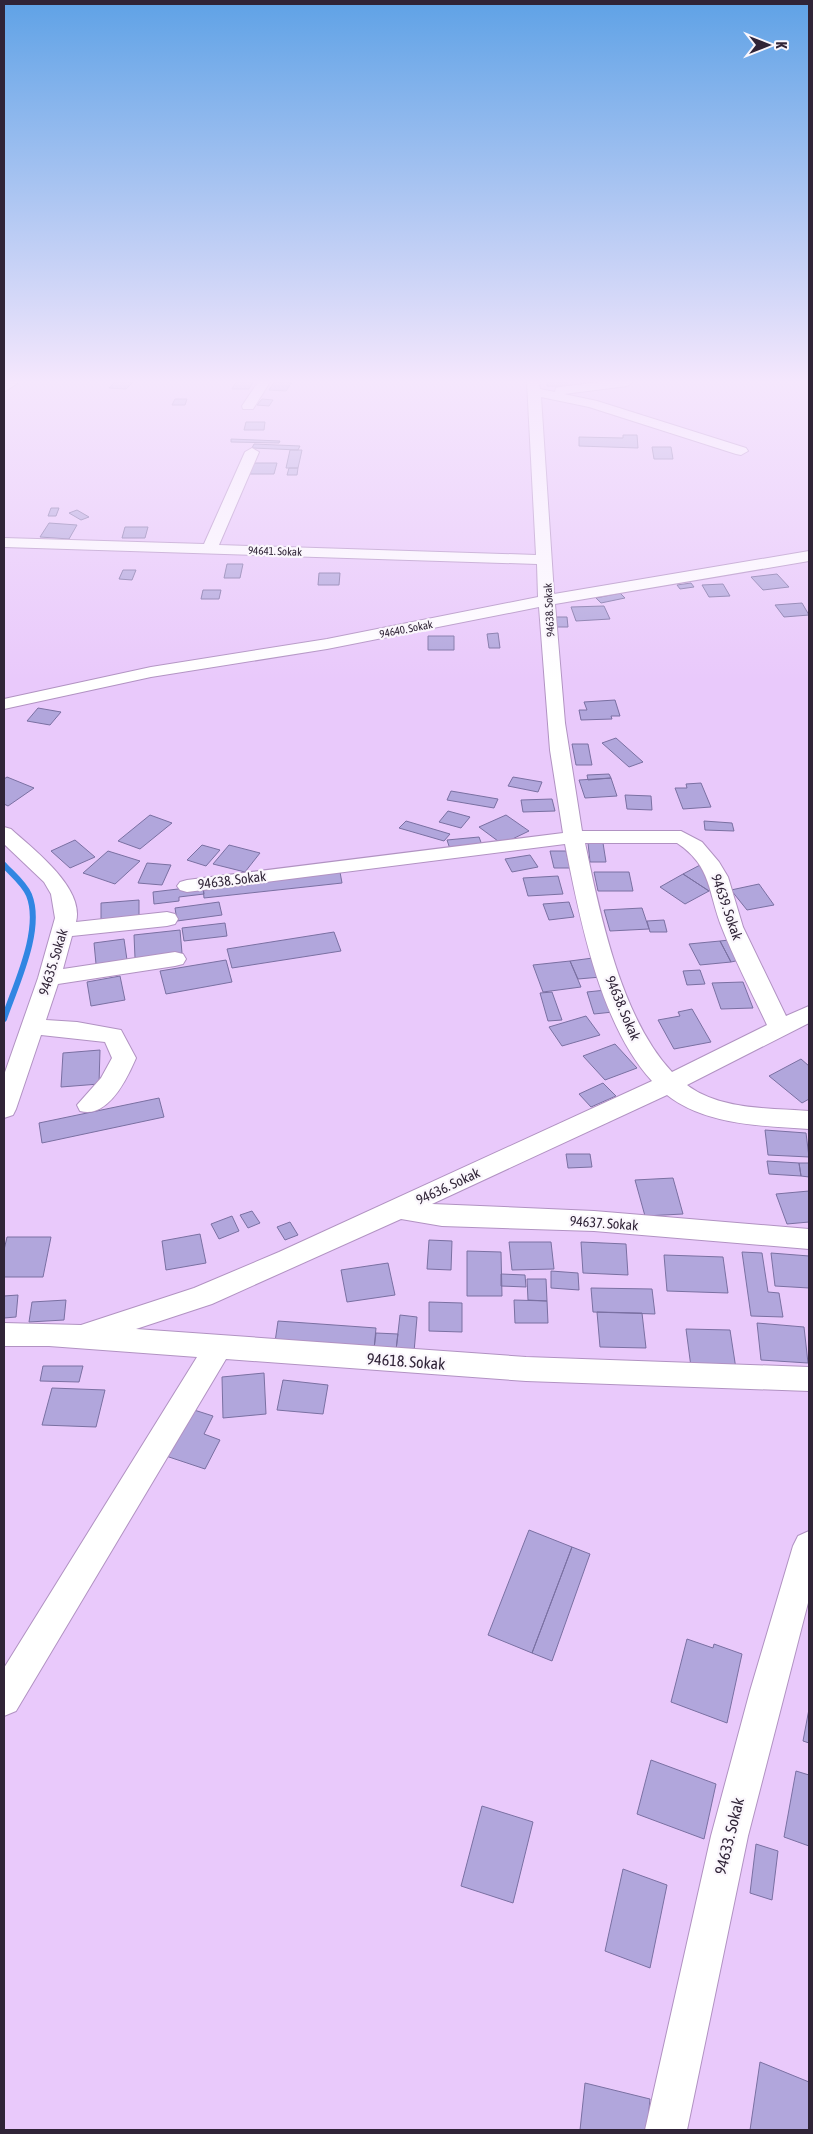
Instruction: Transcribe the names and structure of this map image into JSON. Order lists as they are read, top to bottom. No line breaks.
{"streets":{"street":["94641. Sokak","94638. Sokak","94640. Sokak","94639. Sokak","94635. Sokak","94636. Sokak","94637. Sokak","94618. Sokak","94633. Sokak"]},"crossings":[["94641. Sokak","94638. Sokak"],["94638. Sokak","94640. Sokak"],["94638. Sokak","94639. Sokak"],["94638. Sokak","94636. Sokak"],["94639. Sokak","94636. Sokak"],["94636. Sokak","94637. Sokak"],["94636. Sokak","94618. Sokak"]],"north":"right"}
